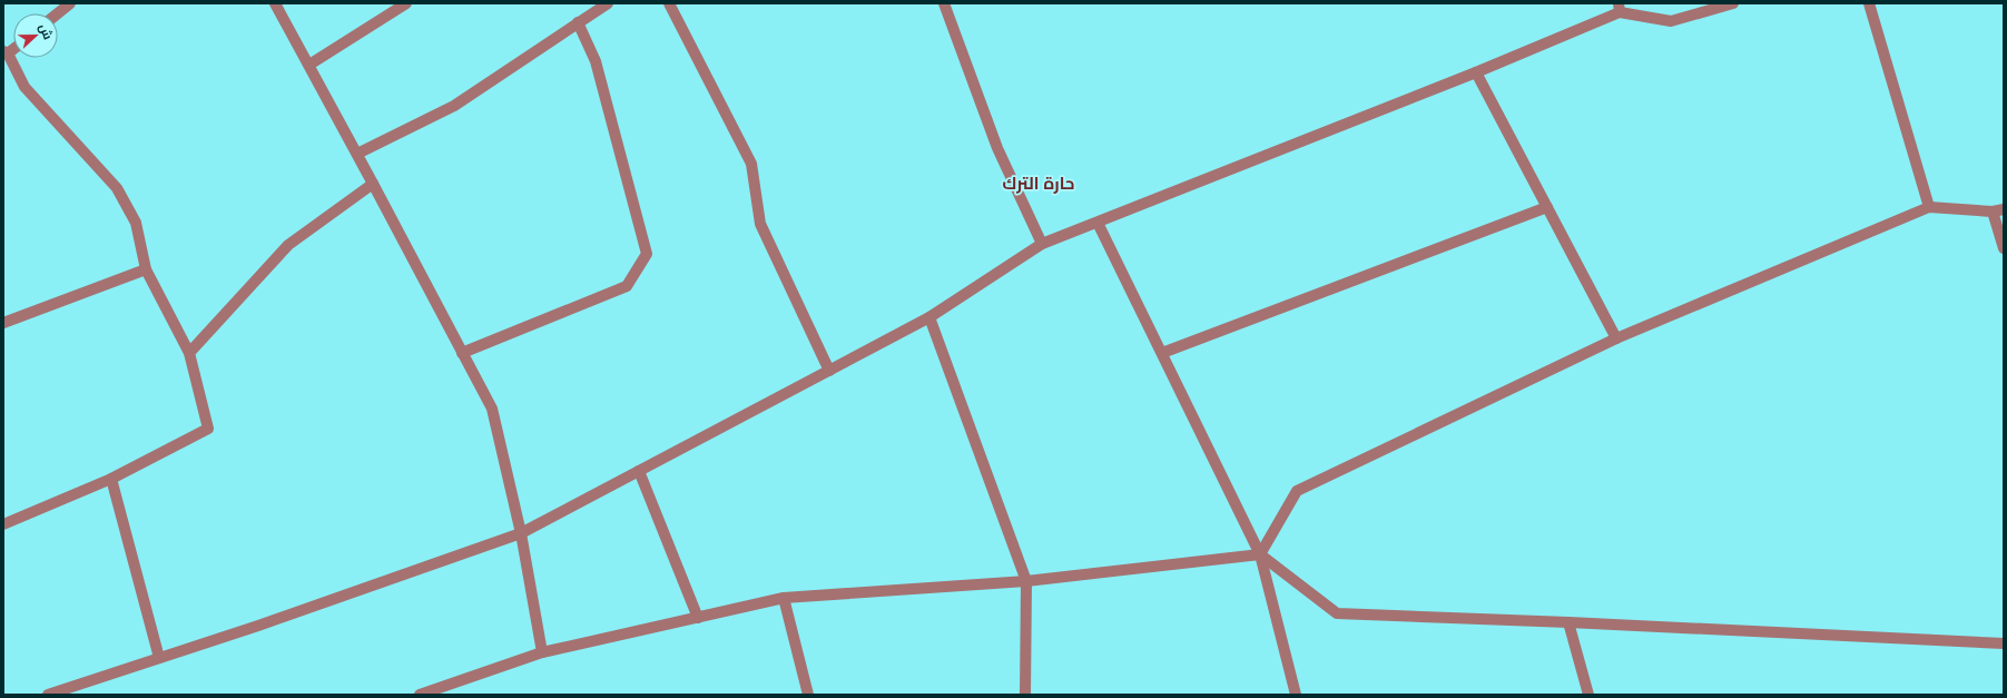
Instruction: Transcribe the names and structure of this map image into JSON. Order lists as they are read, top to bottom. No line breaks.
{"districts":["حارة الترك"],"north":"right"}
